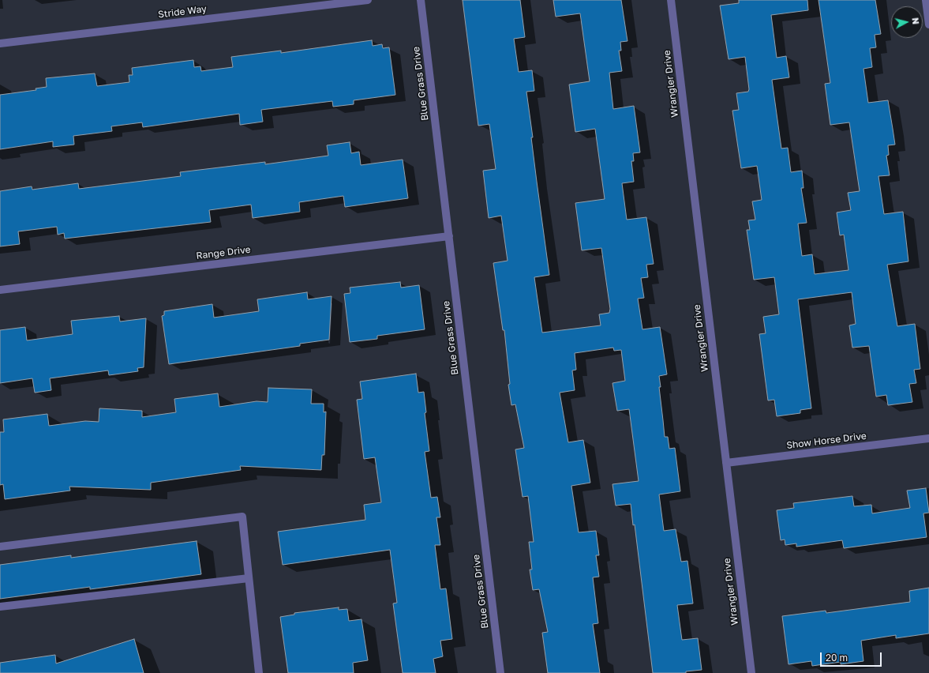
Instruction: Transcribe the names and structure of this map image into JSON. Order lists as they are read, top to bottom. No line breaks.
{"streets":{"street":["Stride Way","Blue Grass Drive","Wrangler Drive","Range Drive","Show Horse Drive"]},"crossings":[["Blue Grass Drive","Range Drive"],["Wrangler Drive","Show Horse Drive"]],"scale_bar":"20 m","north":"right"}
